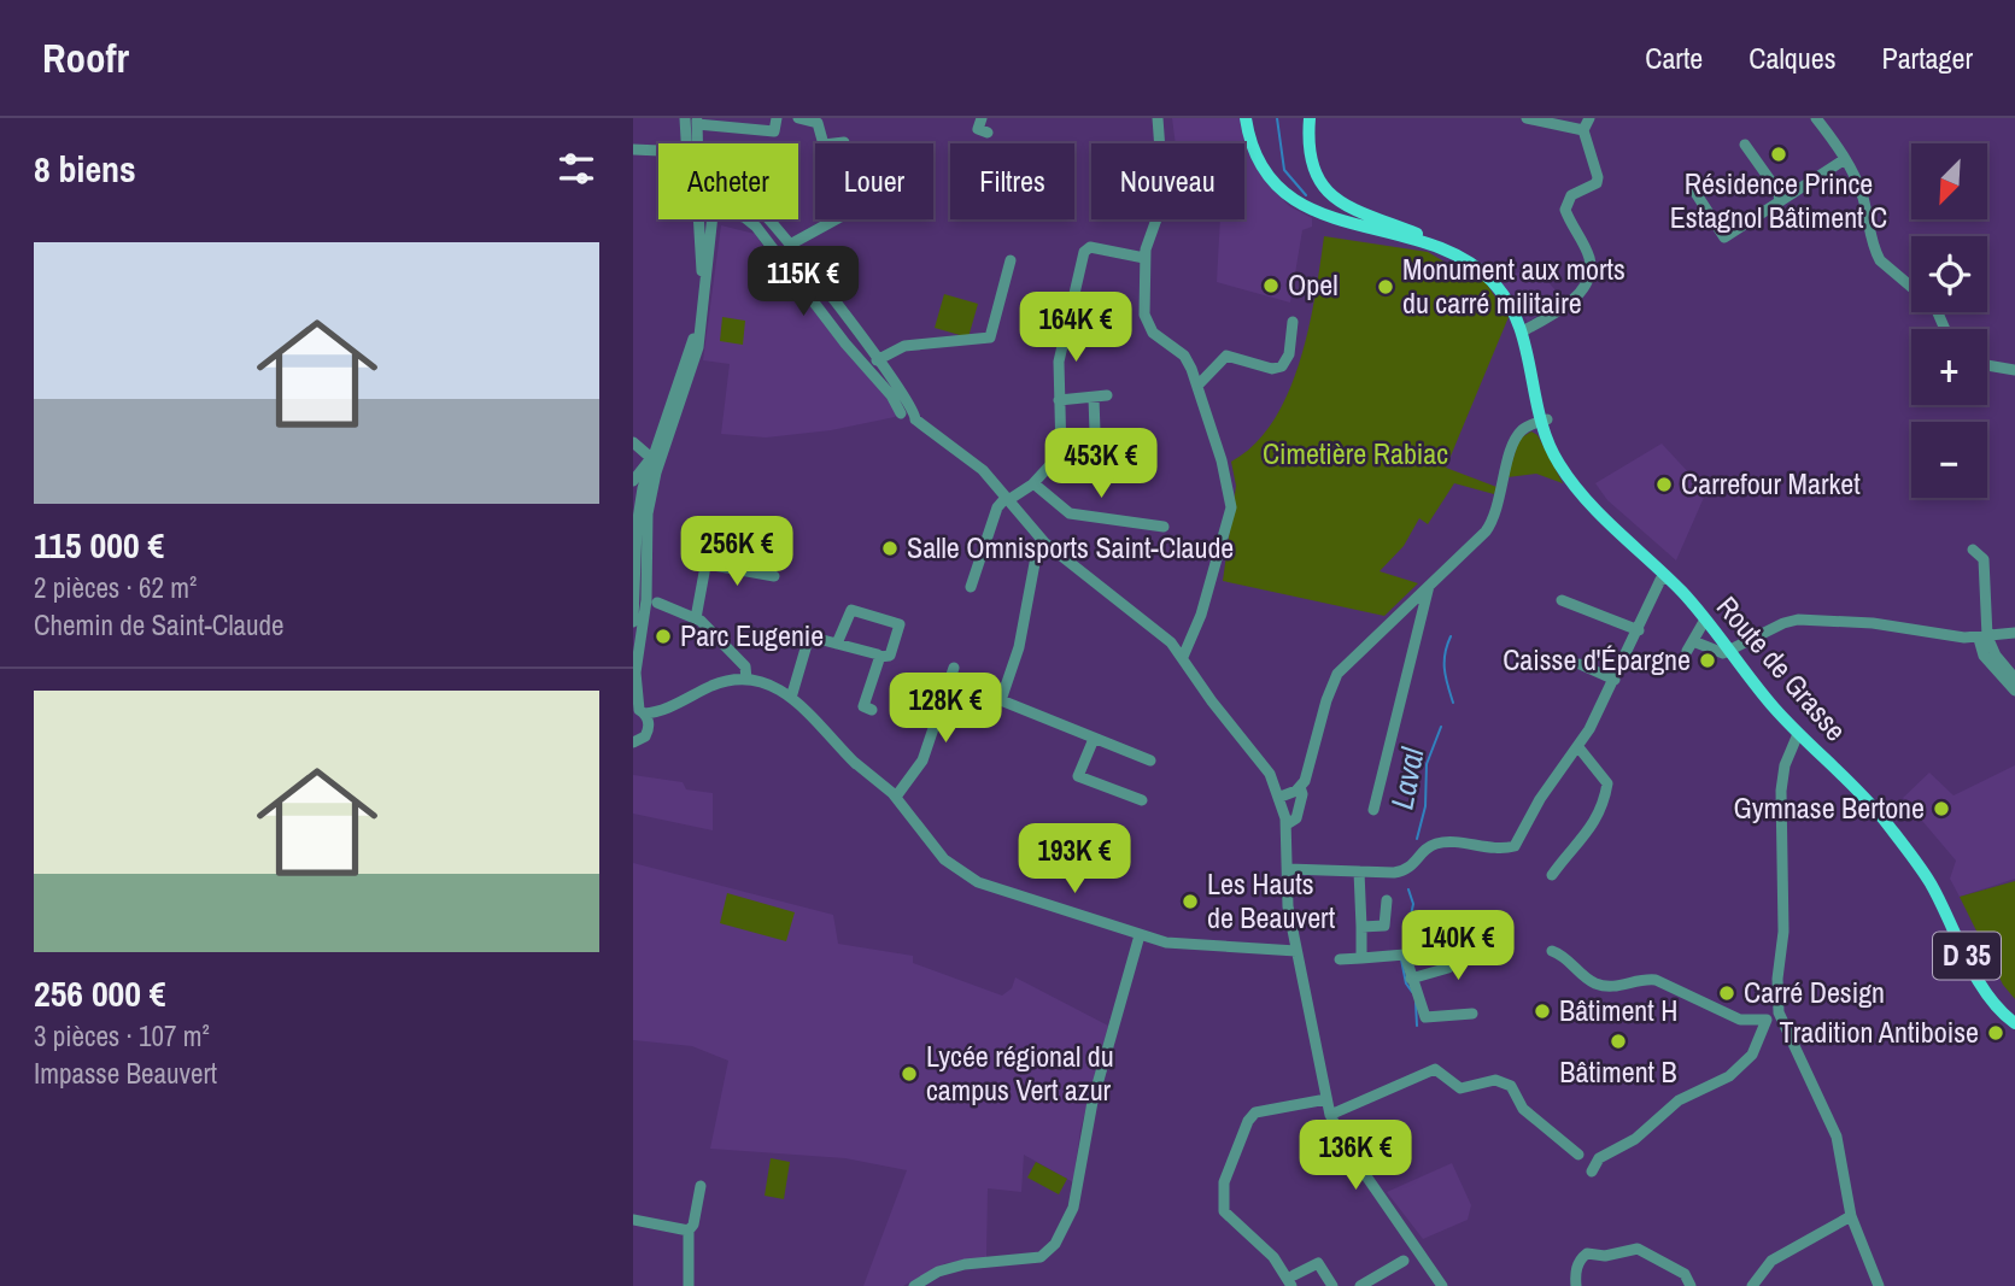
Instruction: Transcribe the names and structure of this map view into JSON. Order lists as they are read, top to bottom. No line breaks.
{"streets":{"main road":["Route de Grasse","D 35"]},"crossings":[["Route de Grasse","D 35"]],"water":["Laval"],"parks":["Cimetière Rabiac"],"places":["Résidence Prince Estagnol Bâtiment C","Opel","Monument aux morts du carré militaire","Carrefour Market","Salle Omnisports Saint-Claude","Parc Eugenie","Caisse d'Épargne","Gymnase Bertone","Les Hauts de Beauvert","Carré Design","Bâtiment H","Tradition Antiboise","Bâtiment B","Lycée régional du campus Vert azur"],"north":"bottom left","page":{"header":"Roofr","nav":["Carte","Calques","Partager"],"heading":"8 biens","map_buttons":["+","−"],"chip":["Acheter","Louer","Filtres","Nouveau"],"list":[{"name":"115 000 €","note":"2 pièces · 62 m² · Chemin de Saint-Claude"},{"name":"256 000 €","note":"3 pièces · 107 m² · Impasse Beauvert"}],"price":["115K €","164K €","453K €","256K €","128K €","193K €","140K €","136K €"]}}
